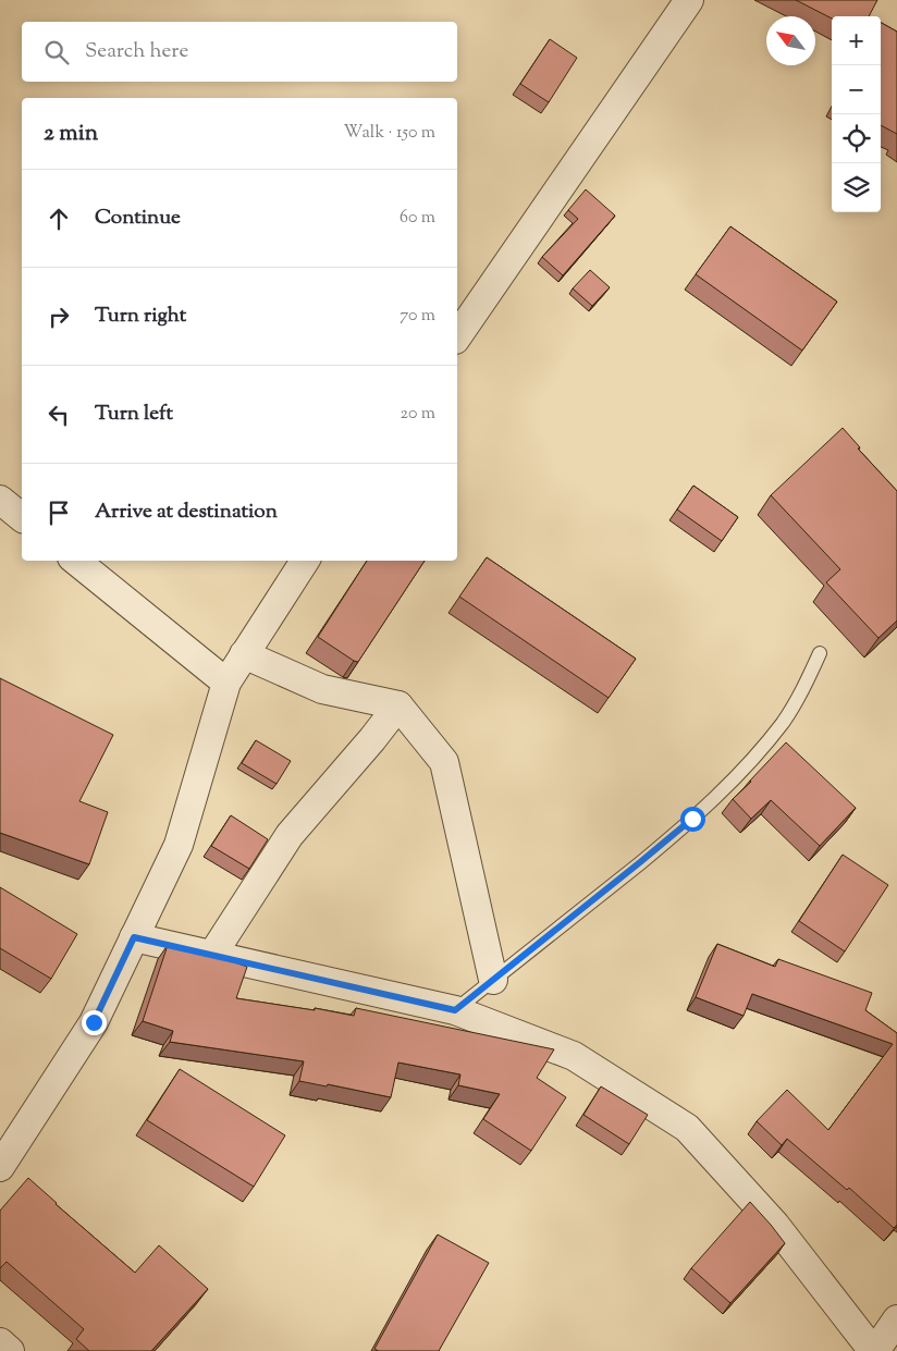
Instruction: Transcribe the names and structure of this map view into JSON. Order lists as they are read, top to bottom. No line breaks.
{"north":"top left","page":{"map_buttons":["+","−"],"search":"Search here","heading":["2 min","Walk · 150 m"],"list":[["Continue","60 m"],["Turn right","70 m"],["Turn left","20 m"],"Arrive at destination"]}}
